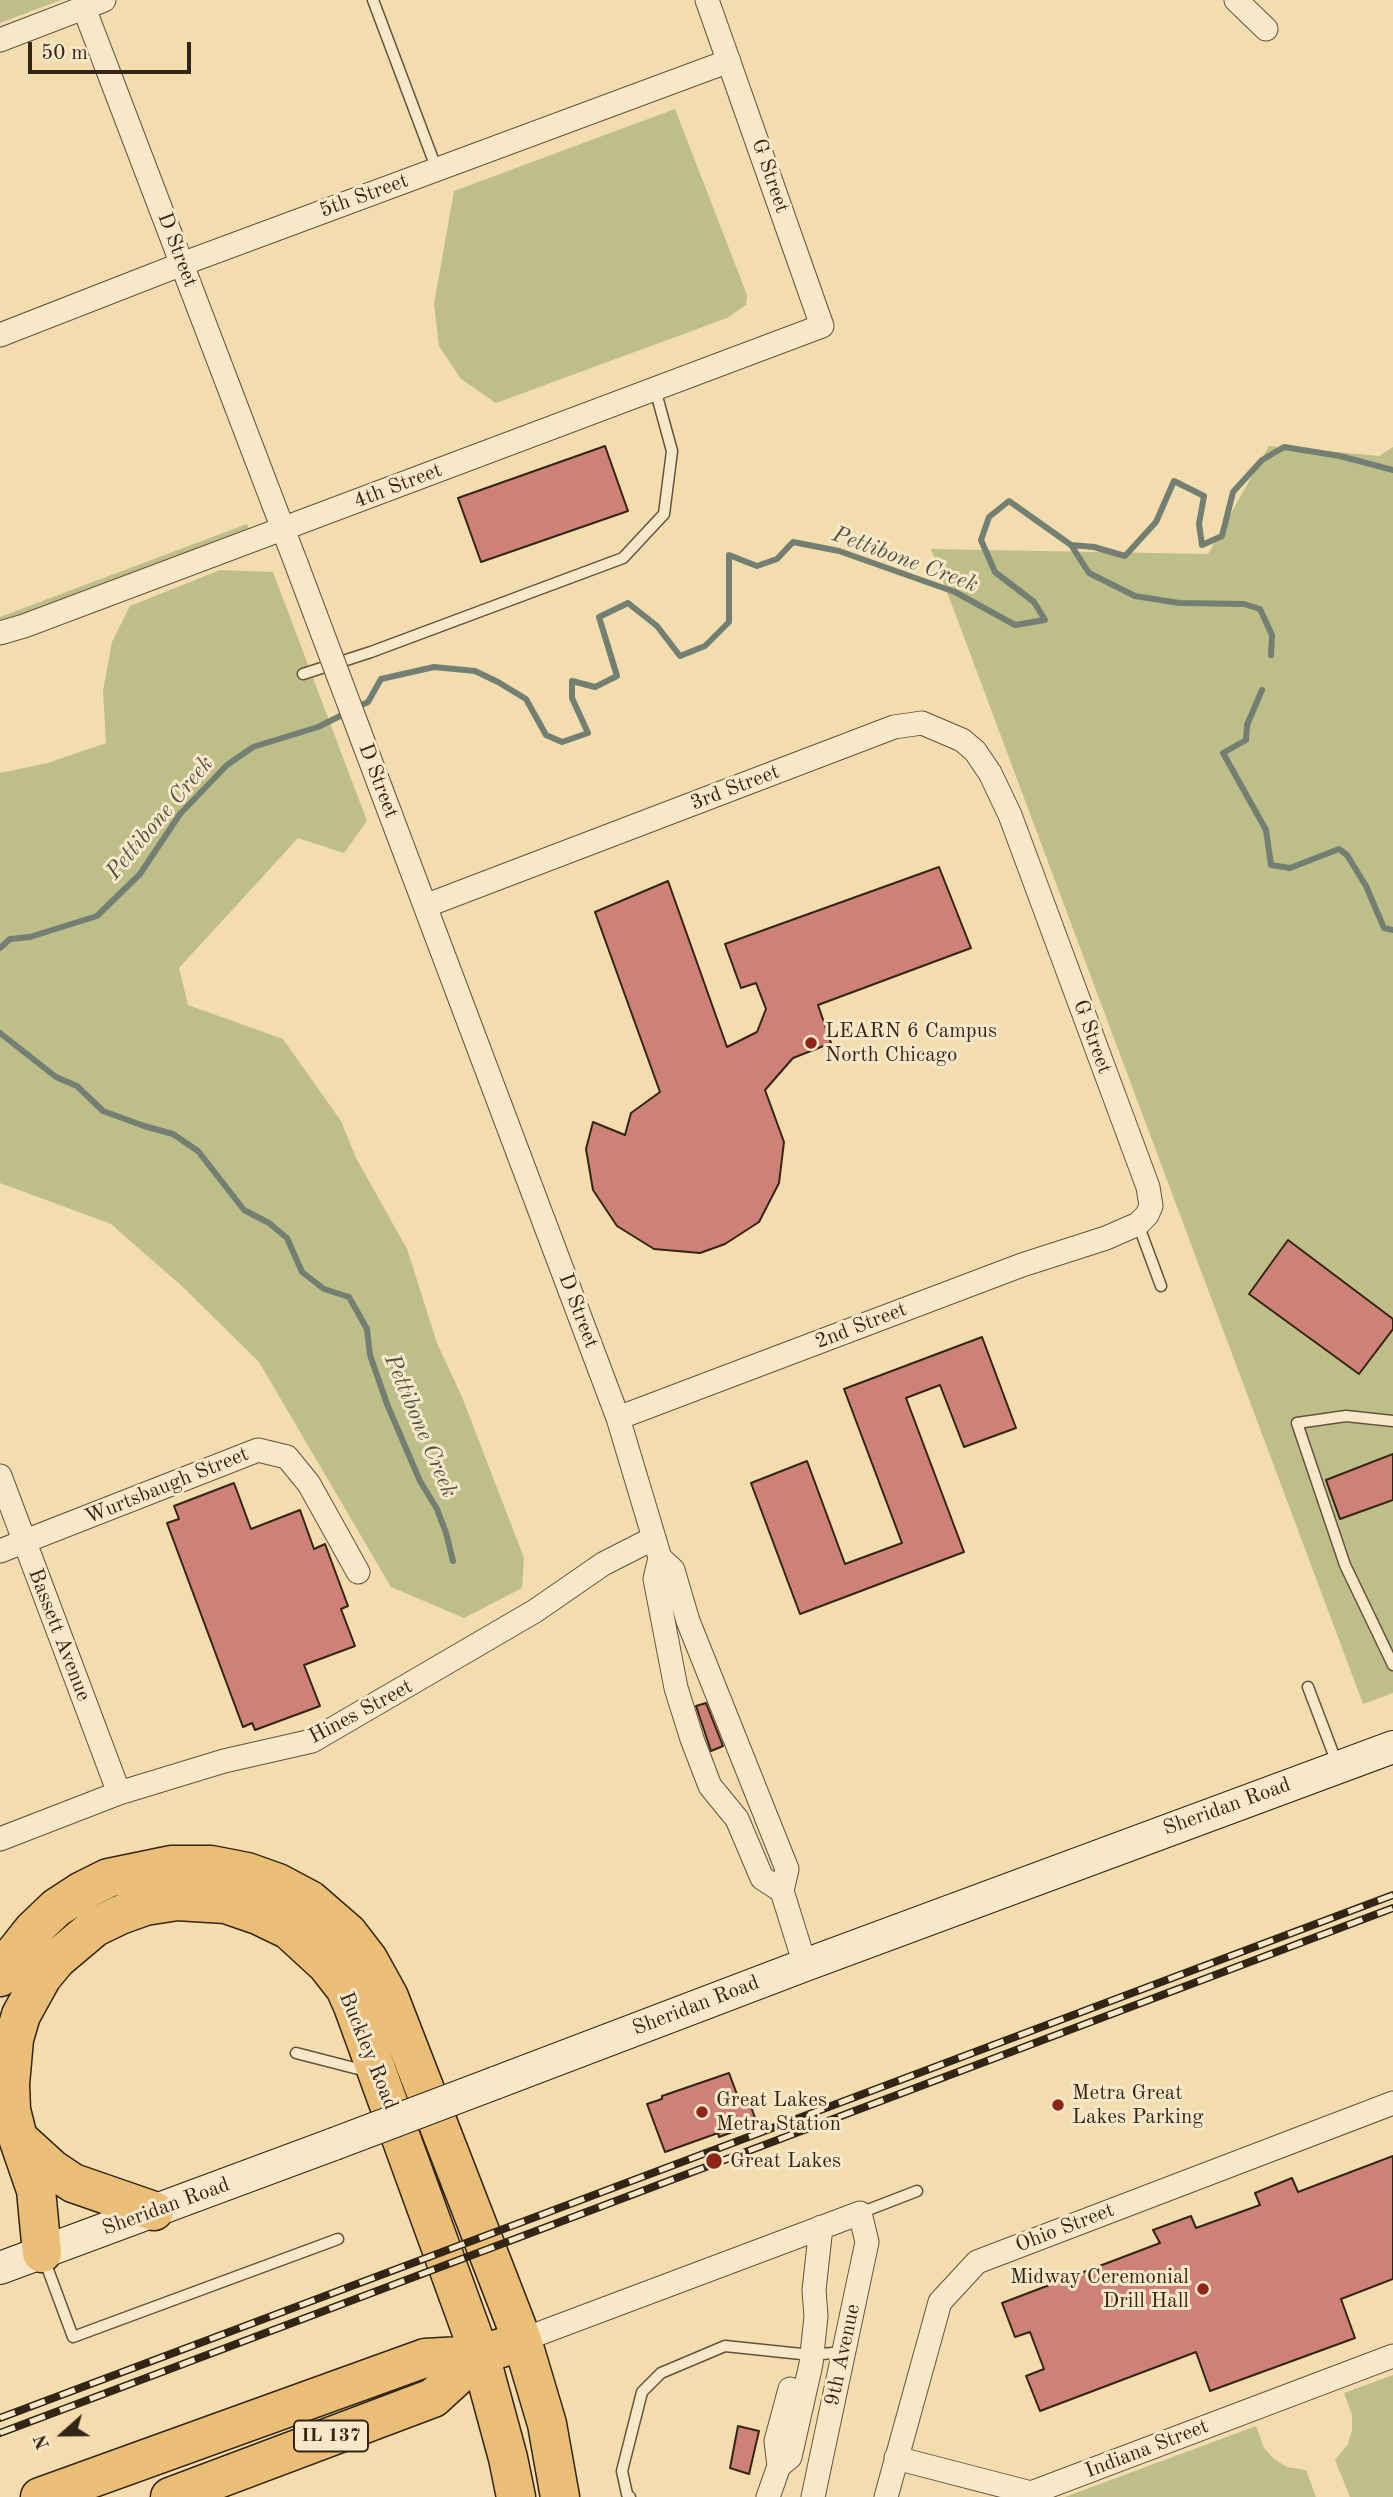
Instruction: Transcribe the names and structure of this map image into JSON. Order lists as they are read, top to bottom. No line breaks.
{"streets":{"highway":["Buckley Road","IL 137"],"main road":["Sheridan Road"],"street":["G Street","5th Street","D Street","4th Street","3rd Street","2nd Street","Wurtsbaugh Street","Bassett Avenue","Hines Street","Ohio Street","9th Avenue","Indiana Street"]},"crossings":[["G Street","5th Street"],["G Street","4th Street"],["G Street","3rd Street"],["G Street","2nd Street"],["5th Street","D Street"],["D Street","4th Street"],["D Street","3rd Street"],["D Street","2nd Street"],["D Street","Hines Street"],["D Street","Sheridan Road"],["Wurtsbaugh Street","Bassett Avenue"],["Bassett Avenue","Hines Street"],["Sheridan Road","Buckley Road"],["Buckley Road","IL 137"],["Ohio Street","Indiana Street"]],"water":["Pettibone Creek"],"places":["LEARN 6 Campus North Chicago","Metra Great Lakes Parking","Great Lakes Metra Station","Great Lakes","Midway Ceremonial Drill Hall"],"scale_bar":"50 m","north":"left"}
